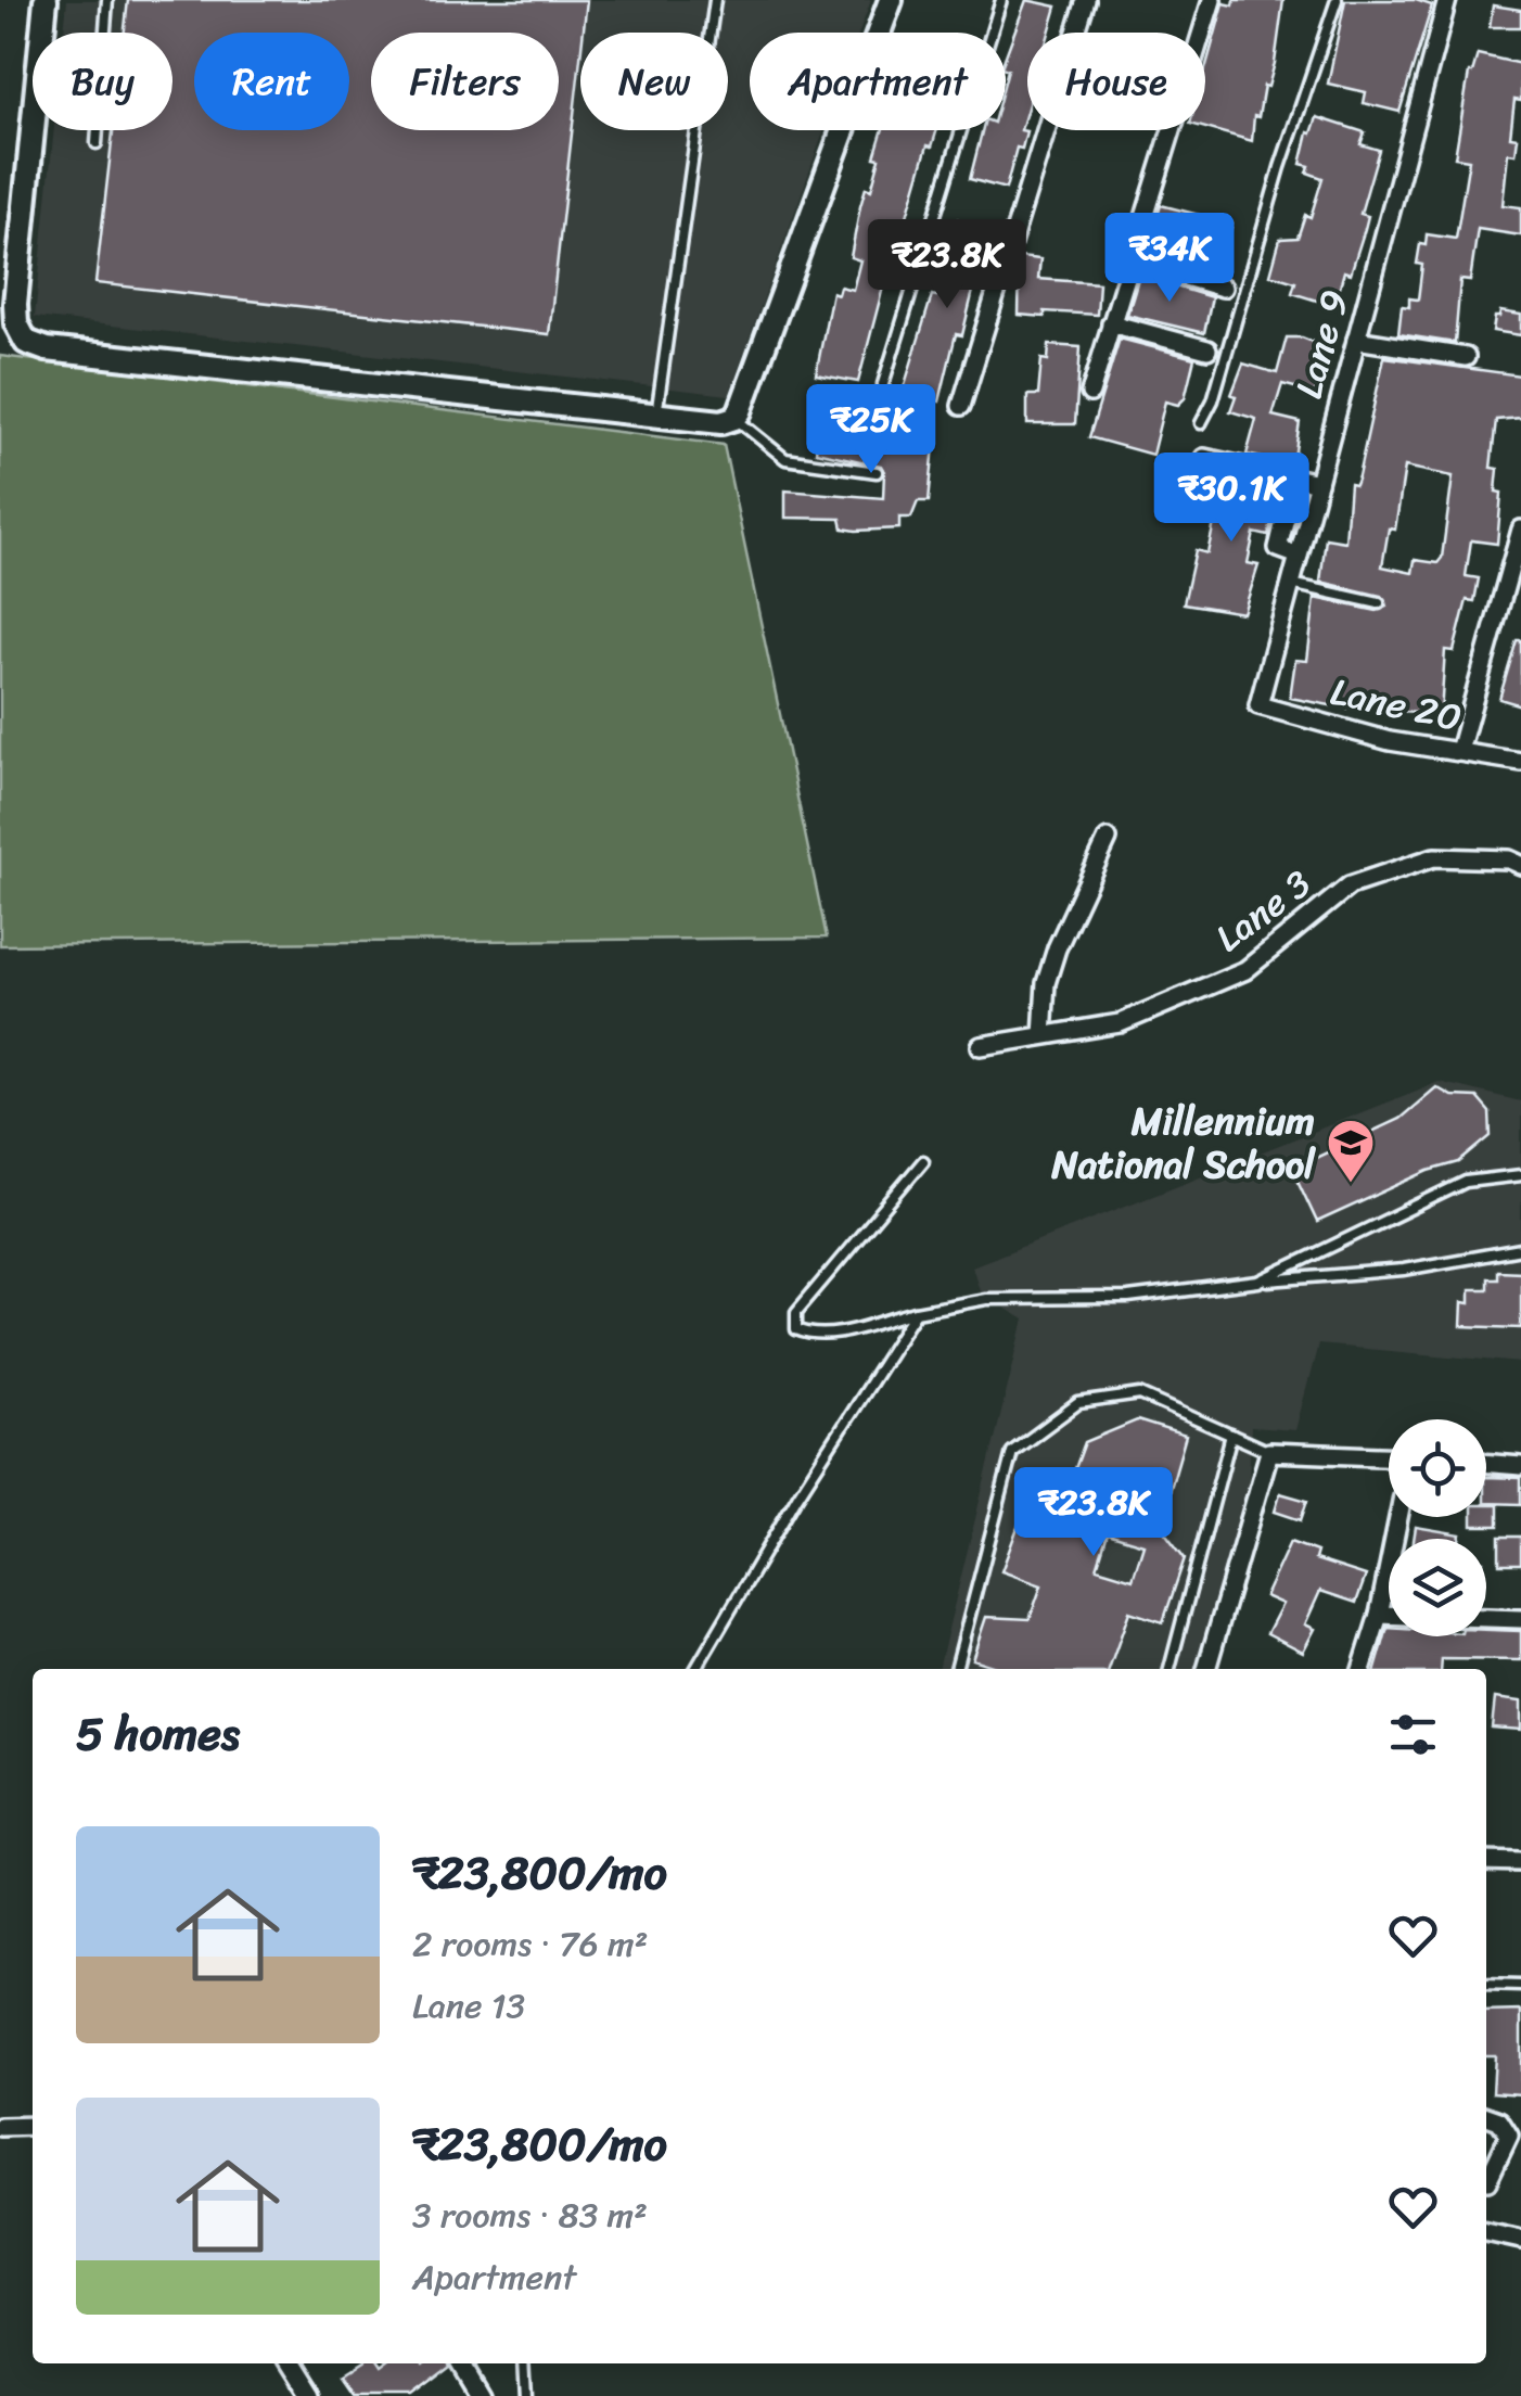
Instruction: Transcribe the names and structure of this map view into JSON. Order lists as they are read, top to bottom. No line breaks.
{"streets":{"street":["Lane 9","Lane 20","Lane 3"]},"crossings":[["Lane 9","Lane 20"]],"places":{"school or university":["Millennium National School"]},"page":{"chip":["Buy","Rent","Filters","New","Apartment","House"],"price":["₹34K","₹23.8K","₹25K","₹30.1K","₹23.8K"],"heading":"5 homes","list":[{"name":"₹23,800/mo","note":"2 rooms · 76 m² · Lane 13"},{"name":"₹23,800/mo","note":"3 rooms · 83 m² · Apartment"}]}}
